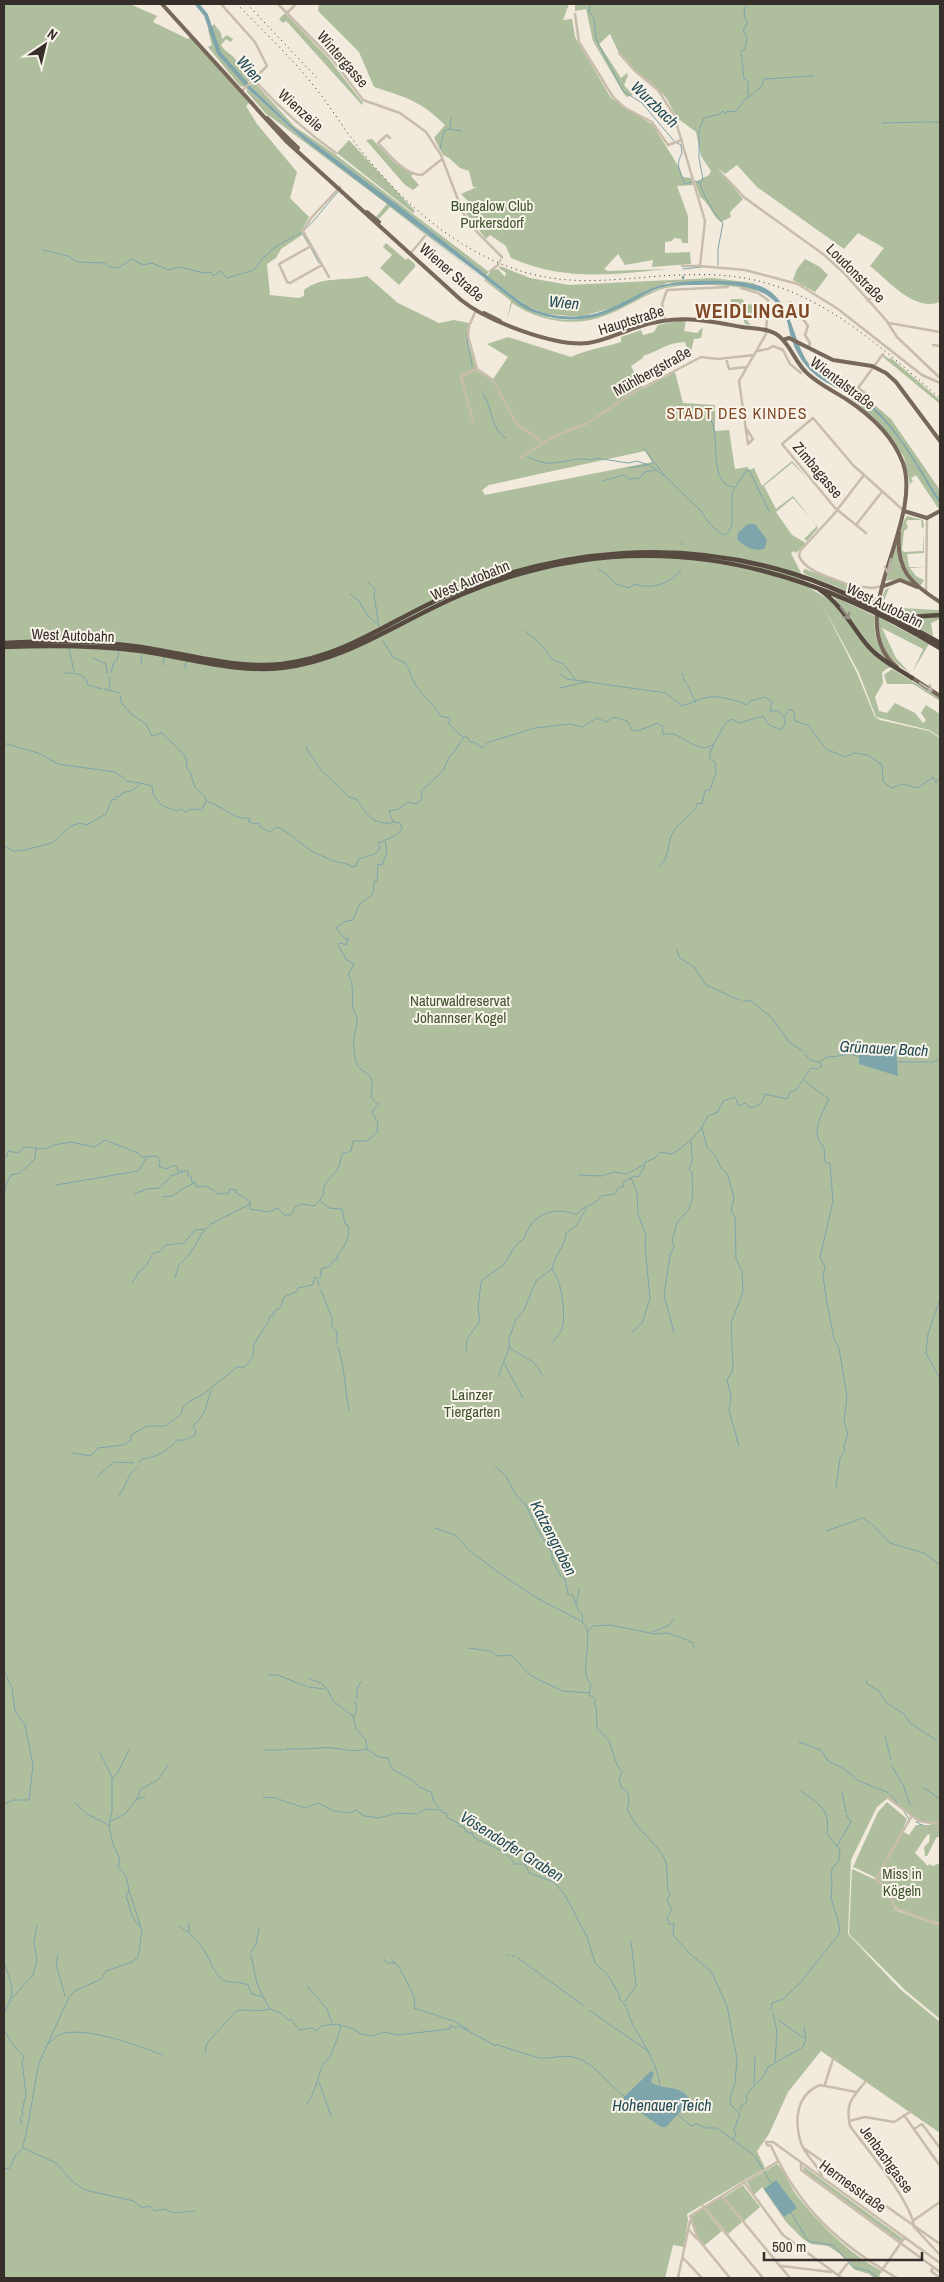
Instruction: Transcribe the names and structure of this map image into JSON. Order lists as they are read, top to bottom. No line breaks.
{"streets":{"highway":["West Autobahn"],"main road":["Wiener Straße","Hauptstraße","Wientalstraße"],"street":["Wintergasse","Wienzeile","Loudonstraße","Mühlbergstraße","Zimbagasse","Jenbachgasse","Hermesstraße"]},"crossings":[["Wiener Straße","Hauptstraße"]],"districts":["WEIDLINGAU","STADT DES KINDES"],"water":["Wien","Wurzbach","Grünauer Bach","Katzengraben","Vösendorfer Graben","Hohenauer Teich"],"parks":["Bungalow Club Purkersdorf","Naturwaldreservat Johannser Kogel","Lainzer Tiergarten","Miss in Kögeln"],"scale_bar":"500 m","north":"top right"}
